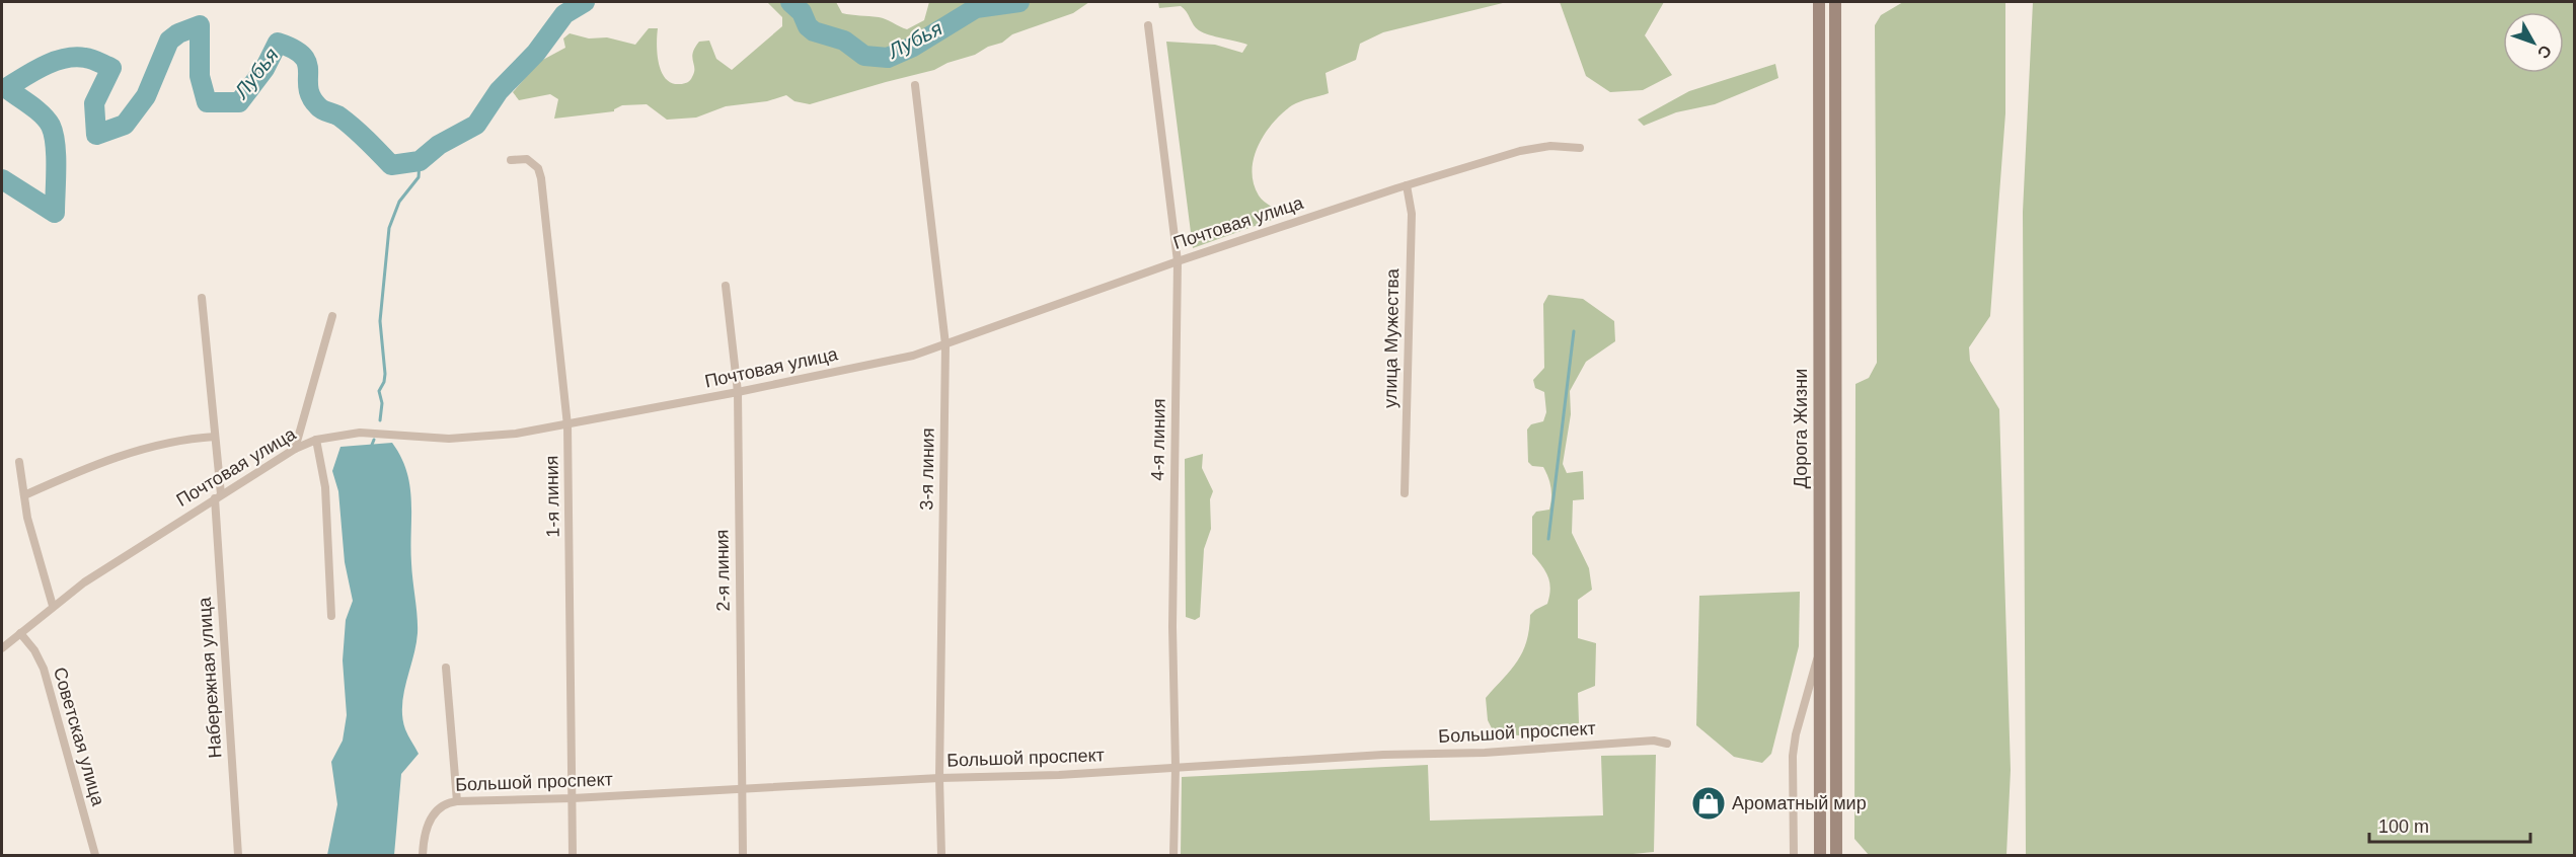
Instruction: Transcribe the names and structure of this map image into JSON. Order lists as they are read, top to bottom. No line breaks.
{"streets":{"main road":["Дорога Жизни"],"street":["Почтовая улица","улица Мужества","4-я линия","3-я линия","1-я линия","2-я линия","Набережная улица","Большой проспект","Советская улица"]},"crossings":[["Почтовая улица","улица Мужества"],["Почтовая улица","4-я линия"],["Почтовая улица","3-я линия"],["Почтовая улица","1-я линия"],["Почтовая улица","2-я линия"],["Почтовая улица","Набережная улица"],["Почтовая улица","Советская улица"],["4-я линия","Большой проспект"],["3-я линия","Большой проспект"],["1-я линия","Большой проспект"],["2-я линия","Большой проспект"]],"water":["Лубья"],"places":{"shop":["Ароматный мир"]},"scale_bar":"100 m","north":"bottom right"}
